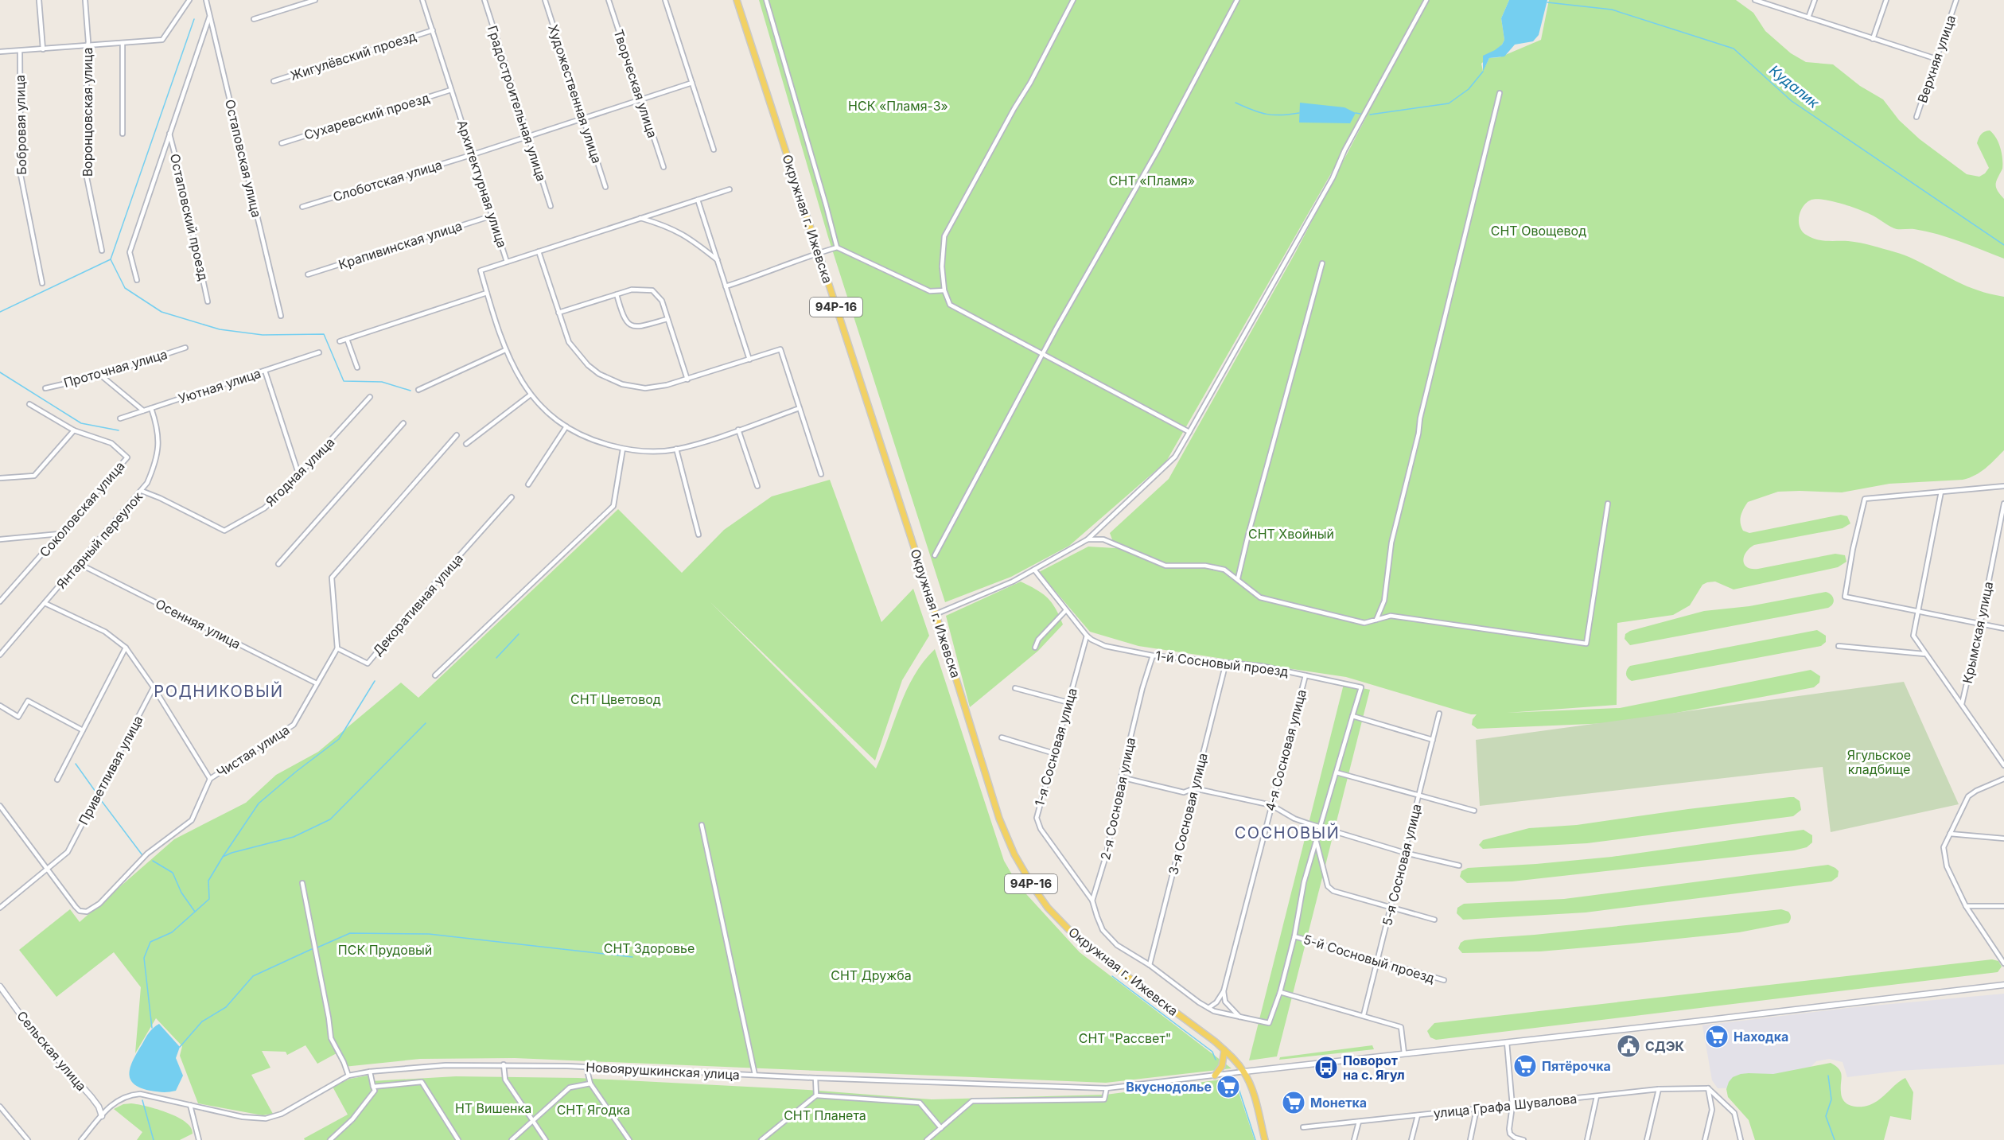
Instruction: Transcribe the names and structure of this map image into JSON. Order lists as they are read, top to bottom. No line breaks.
{"streets":{"main road":["Окружная г. Ижевска","94Р-16"],"street":["Жигулёвский проезд","Верхняя улица","Творческая улица","Художественная улица","Градостроительная улица","Воронцовская улица","Сухаревский проезд","Бобровая улица","Остаповская улица","Слоботская улица","Архитектурная улица","Остаповский проезд","Крапивинская улица","Проточная улица","Уютная улица","Ягодная улица","Соколовская улица","Янтарный переулок","Декоративная улица","Осенняя улица","Крымская улица","1-й Сосновый проезд","1-я Сосновая улица","4-я Сосновая улица","Чистая улица","Приветливая улица","2-я Сосновая улица","3-я Сосновая улица","5-я Сосновая улица","5-й Сосновый проезд","Сельская улица","Новоярушкинская улица","улица Графа Шувалова"]},"crossings":[["Жигулёвский проезд","Архитектурная улица"],["Творческая улица","Слоботская улица"],["Художественная улица","Слоботская улица"],["Градостроительная улица","Слоботская улица"],["Сухаревский проезд","Архитектурная улица"],["Слоботская улица","Архитектурная улица"],["Архитектурная улица","Крапивинская улица"],["Окружная г. Ижевска","Новоярушкинская улица"],["Уютная улица","Янтарный переулок"],["Ягодная улица","Янтарный переулок"],["Янтарный переулок","Осенняя улица"],["Декоративная улица","Чистая улица"],["Осенняя улица","Чистая улица"],["1-й Сосновый проезд","1-я Сосновая улица"],["1-й Сосновый проезд","4-я Сосновая улица"],["1-й Сосновый проезд","2-я Сосновая улица"],["1-й Сосновый проезд","3-я Сосновая улица"],["1-я Сосновая улица","2-я Сосновая улица"],["Чистая улица","Приветливая улица"],["5-я Сосновая улица","5-й Сосновый проезд"],["Сельская улица","Новоярушкинская улица"]],"districts":["РОДНИКОВЫЙ","СОСНОВЫЙ"],"water":["Кудалик"],"parks":["НСК «Пламя-3»","СНТ «Пламя»","СНТ Овощевод","СНТ Хвойный","СНТ Цветовод","Ягульское кладбище","СНТ Здоровье","ПСК Прудовый","СНТ Дружба","СНТ \"Рассвет\"","НТ Вишенка","СНТ Ягодка","СНТ Планета"],"places":{"supermarket":["Находка","Пятёрочка","Вкуснодолье","Монетка"],"public building":["СДЭК"],"bus stop":["Поворот на с. Ягул"]}}
